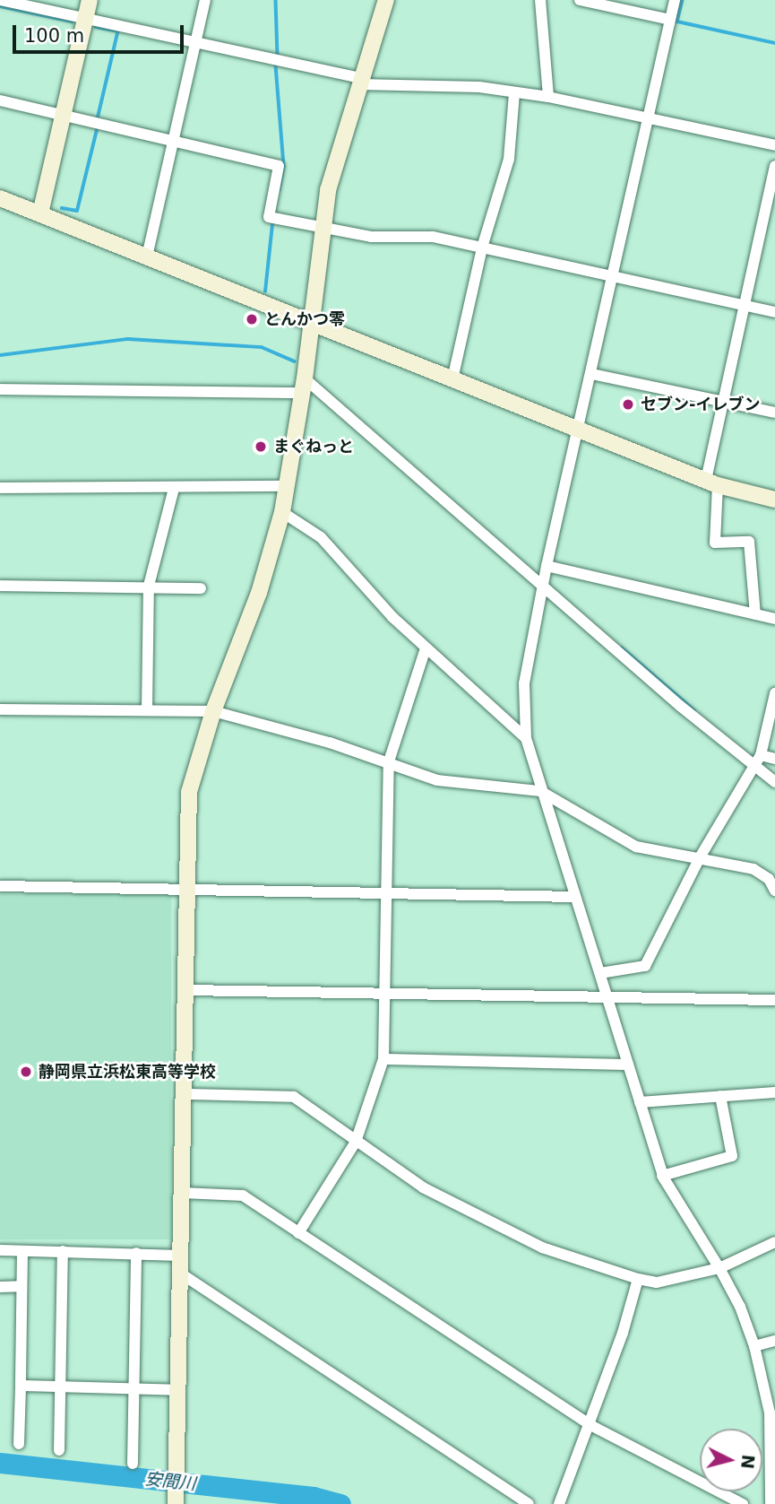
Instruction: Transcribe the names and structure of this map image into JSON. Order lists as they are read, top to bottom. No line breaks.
{"water":["安間川"],"places":["とんかつ零","セブン-イレブン","まぐねっと","静岡県立浜松東高等学校"],"scale_bar":"100 m","north":"right"}
